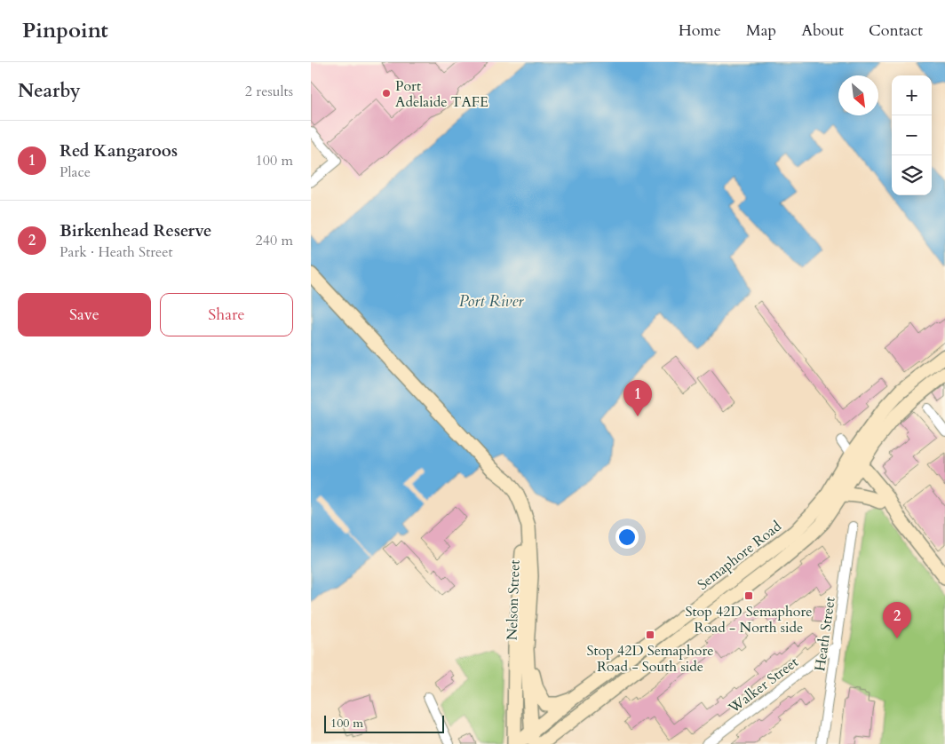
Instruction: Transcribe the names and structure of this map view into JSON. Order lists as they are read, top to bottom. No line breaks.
{"streets":{"main road":["Semaphore Road","Nelson Street"],"street":["Heath Street","Walker Street"]},"crossings":[["Semaphore Road","Nelson Street"],["Heath Street","Walker Street"]],"water":["Port River"],"places":{"other":["Port Adelaide TAFE"],"transit":["Stop 42D Semaphore Road - North side","Stop 42D Semaphore Road - South side"]},"scale_bar":"100 m","north":"bottom right","page":{"header":"Pinpoint","nav":["Home","Map","About","Contact"],"heading":["Nearby","2 results"],"map_buttons":["+","−"],"list":[{"mark":"1","name":"Red Kangaroos","note":"Place","value":"100 m"},{"mark":"2","name":"Birkenhead Reserve","note":"Park · Heath Street","value":"240 m"}],"buttons":["Save","Share"],"pins":["1","2"],"scale":"100 m"}}
